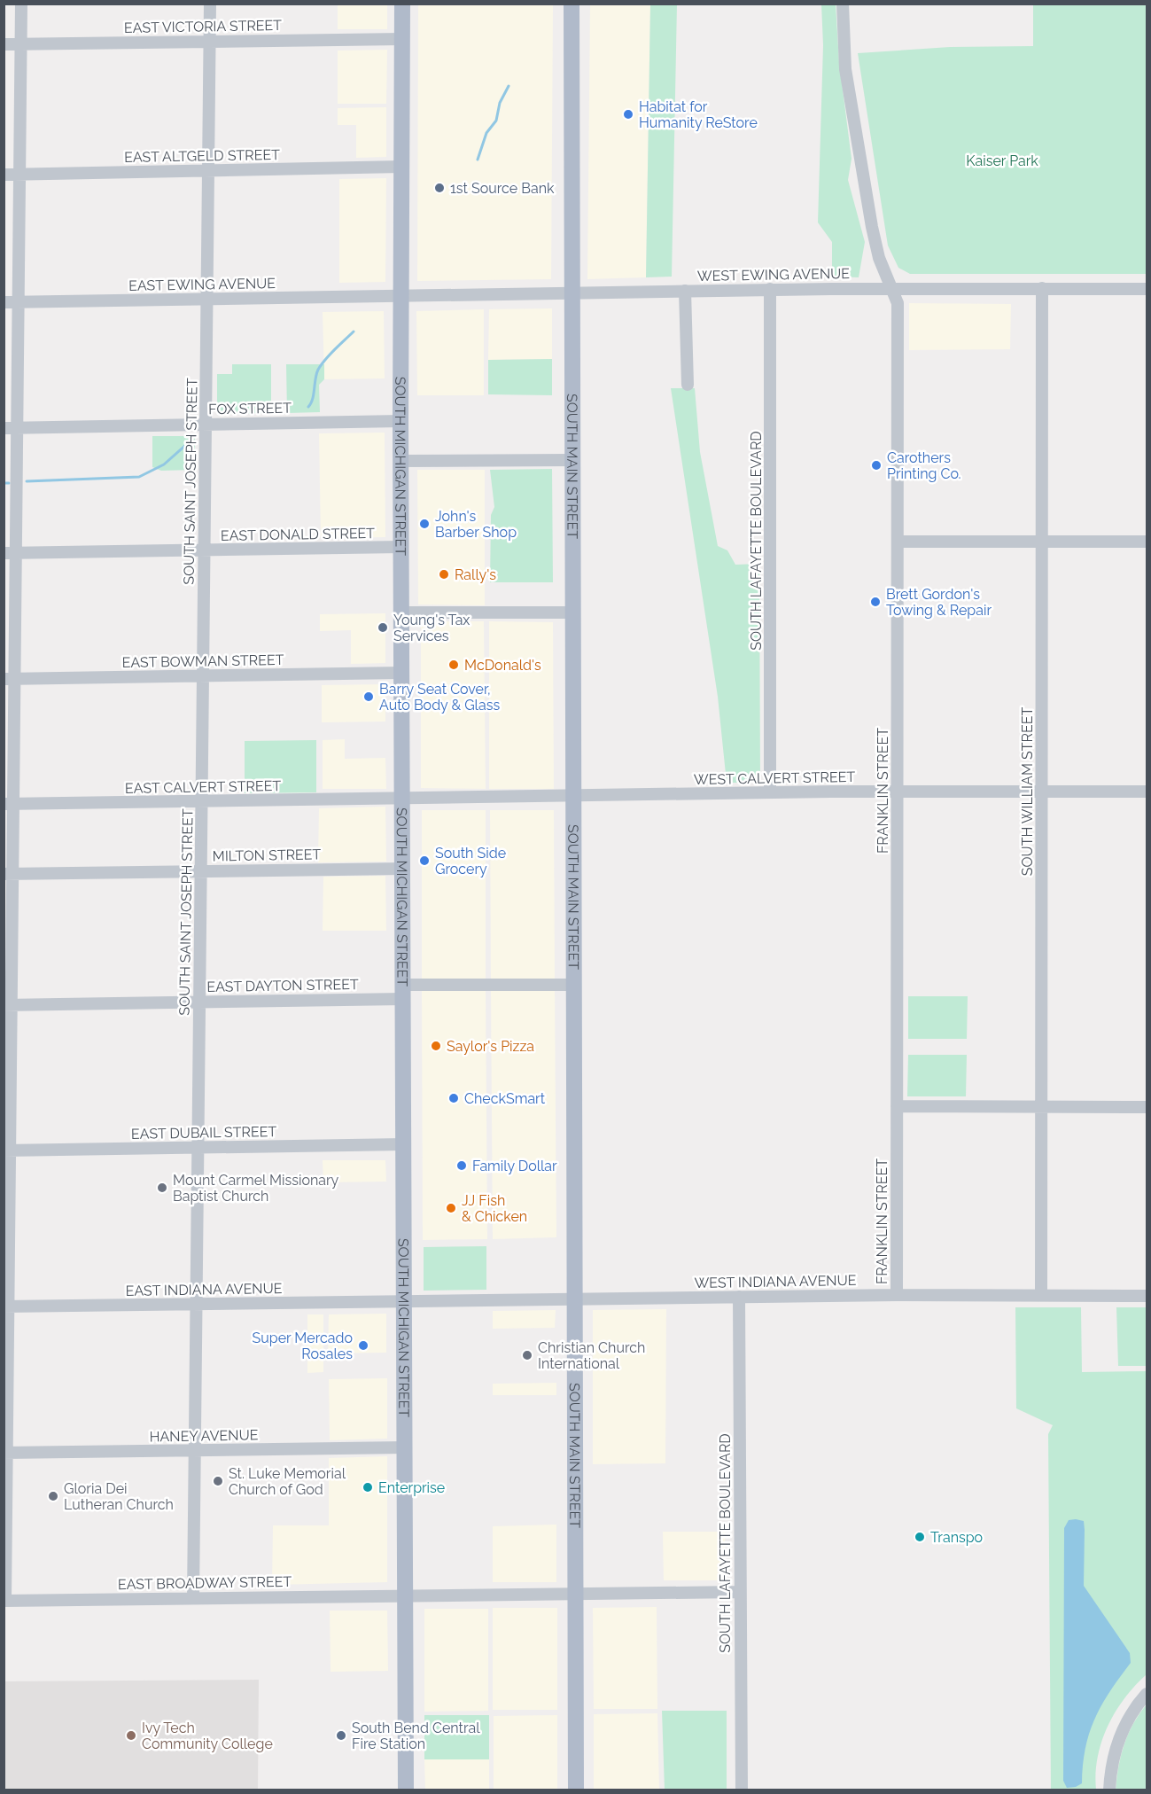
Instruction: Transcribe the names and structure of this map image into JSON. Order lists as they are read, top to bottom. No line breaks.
{"streets":{"main road":["SOUTH MICHIGAN STREET","SOUTH MAIN STREET"],"street":["EAST VICTORIA STREET","EAST ALTGELD STREET","WEST EWING AVENUE","EAST EWING AVENUE","FOX STREET","SOUTH SAINT JOSEPH STREET","EAST DONALD STREET","SOUTH LAFAYETTE BOULEVARD","EAST BOWMAN STREET","WEST CALVERT STREET","EAST CALVERT STREET","FRANKLIN STREET","SOUTH WILLIAM STREET","MILTON STREET","EAST DAYTON STREET","EAST DUBAIL STREET","WEST INDIANA AVENUE","EAST INDIANA AVENUE","HANEY AVENUE","EAST BROADWAY STREET"]},"crossings":[["EAST VICTORIA STREET","SOUTH MICHIGAN STREET"],["EAST VICTORIA STREET","SOUTH SAINT JOSEPH STREET"],["EAST ALTGELD STREET","SOUTH MICHIGAN STREET"],["EAST ALTGELD STREET","SOUTH SAINT JOSEPH STREET"],["WEST EWING AVENUE","EAST EWING AVENUE"],["WEST EWING AVENUE","SOUTH MICHIGAN STREET"],["WEST EWING AVENUE","SOUTH MAIN STREET"],["WEST EWING AVENUE","SOUTH LAFAYETTE BOULEVARD"],["WEST EWING AVENUE","FRANKLIN STREET"],["WEST EWING AVENUE","SOUTH WILLIAM STREET"],["EAST EWING AVENUE","SOUTH MICHIGAN STREET"],["EAST EWING AVENUE","SOUTH SAINT JOSEPH STREET"],["FOX STREET","SOUTH MICHIGAN STREET"],["FOX STREET","SOUTH SAINT JOSEPH STREET"],["SOUTH MICHIGAN STREET","EAST DONALD STREET"],["SOUTH MICHIGAN STREET","EAST BOWMAN STREET"],["SOUTH MICHIGAN STREET","WEST CALVERT STREET"],["SOUTH MICHIGAN STREET","EAST CALVERT STREET"],["SOUTH MICHIGAN STREET","MILTON STREET"],["SOUTH MICHIGAN STREET","EAST DAYTON STREET"],["SOUTH MICHIGAN STREET","EAST DUBAIL STREET"],["SOUTH MICHIGAN STREET","WEST INDIANA AVENUE"],["SOUTH MICHIGAN STREET","EAST INDIANA AVENUE"],["SOUTH MICHIGAN STREET","HANEY AVENUE"],["SOUTH MICHIGAN STREET","EAST BROADWAY STREET"],["SOUTH MAIN STREET","WEST CALVERT STREET"],["SOUTH MAIN STREET","EAST DAYTON STREET"],["SOUTH MAIN STREET","WEST INDIANA AVENUE"],["SOUTH MAIN STREET","EAST BROADWAY STREET"],["SOUTH SAINT JOSEPH STREET","EAST DONALD STREET"],["SOUTH SAINT JOSEPH STREET","EAST BOWMAN STREET"],["SOUTH SAINT JOSEPH STREET","EAST CALVERT STREET"],["SOUTH SAINT JOSEPH STREET","MILTON STREET"],["SOUTH SAINT JOSEPH STREET","EAST DAYTON STREET"],["SOUTH SAINT JOSEPH STREET","EAST DUBAIL STREET"],["SOUTH SAINT JOSEPH STREET","EAST INDIANA AVENUE"],["SOUTH SAINT JOSEPH STREET","HANEY AVENUE"],["SOUTH SAINT JOSEPH STREET","EAST BROADWAY STREET"],["SOUTH LAFAYETTE BOULEVARD","WEST CALVERT STREET"],["SOUTH LAFAYETTE BOULEVARD","WEST INDIANA AVENUE"],["SOUTH LAFAYETTE BOULEVARD","EAST BROADWAY STREET"],["WEST CALVERT STREET","EAST CALVERT STREET"],["WEST CALVERT STREET","FRANKLIN STREET"],["WEST CALVERT STREET","SOUTH WILLIAM STREET"],["FRANKLIN STREET","WEST INDIANA AVENUE"],["SOUTH WILLIAM STREET","WEST INDIANA AVENUE"],["WEST INDIANA AVENUE","EAST INDIANA AVENUE"]],"parks":["Kaiser Park"],"places":["Habitat for Humanity ReStore","1st Source Bank","Carothers Printing Co.","John's Barber Shop","Rally's","Brett Gordon's Towing & Repair","Young's Tax Services","McDonald's","Barry Seat Cover, Auto Body & Glass","South Side Grocery","Saylor's Pizza","CheckSmart","Family Dollar","Mount Carmel Missionary Baptist Church","JJ Fish & Chicken","Super Mercado Rosales","Christian Church International","St. Luke Memorial Church of God","Enterprise","Gloria Dei Lutheran Church","Transpo","Ivy Tech Community College","South Bend Central Fire Station"]}
